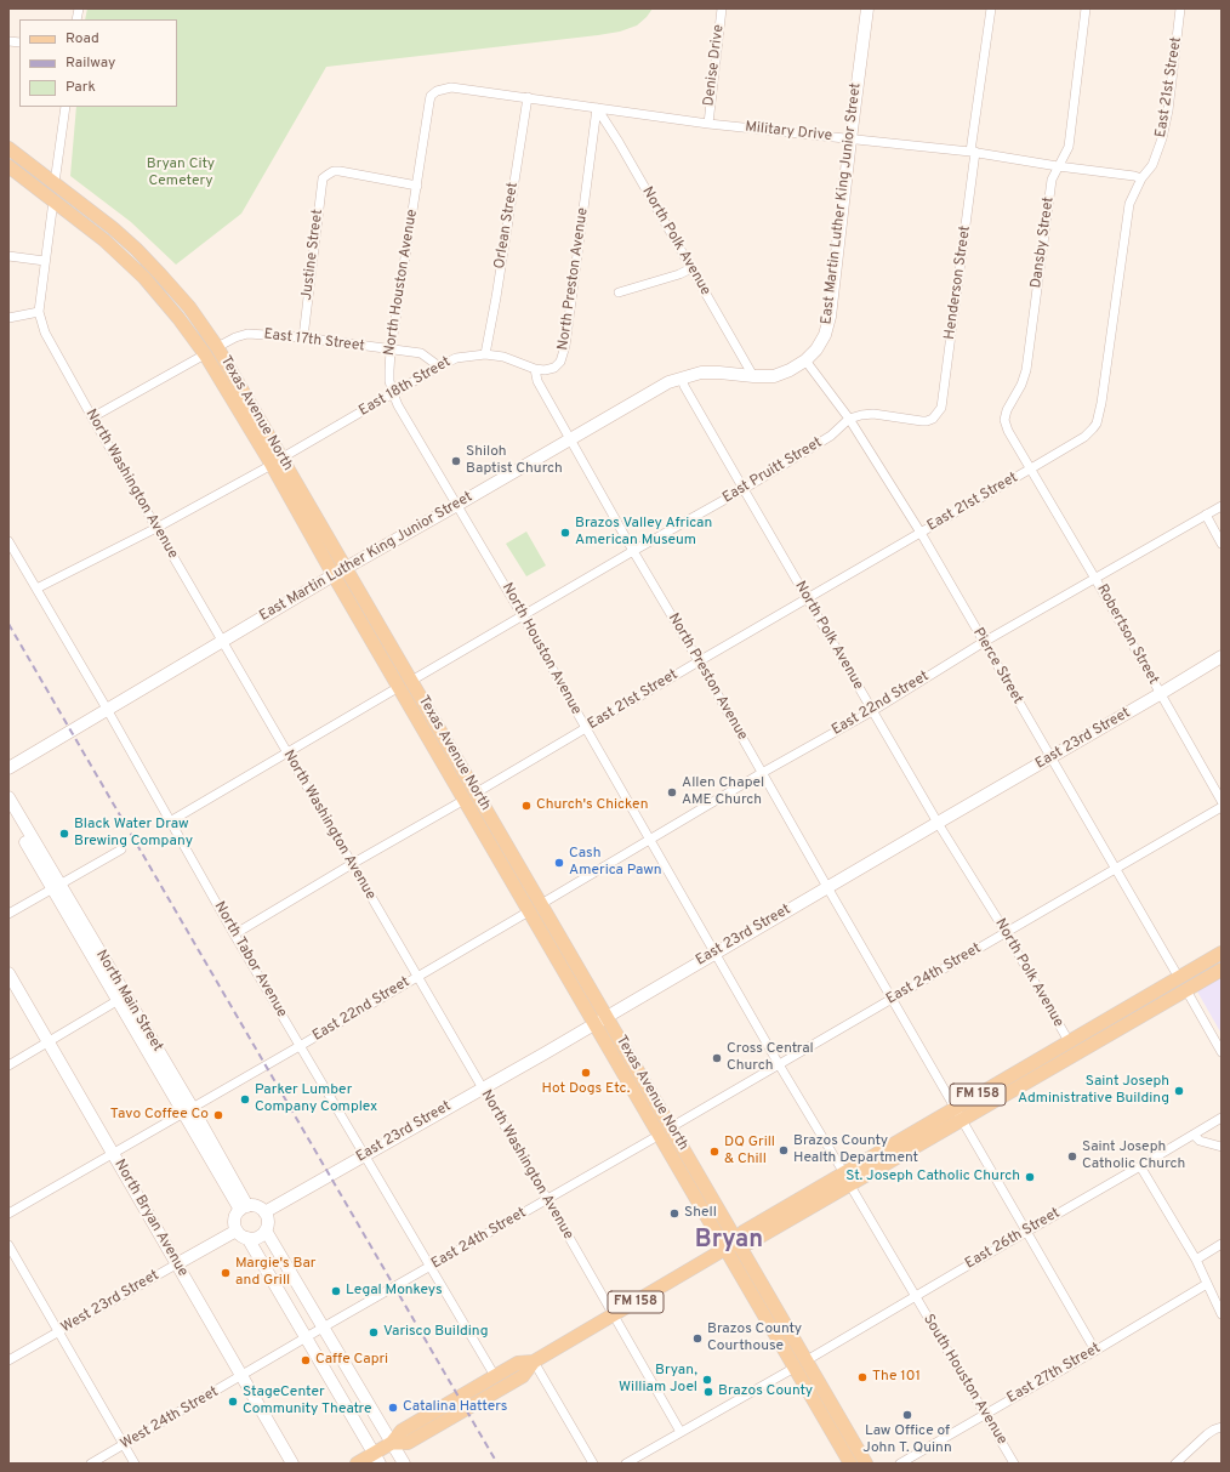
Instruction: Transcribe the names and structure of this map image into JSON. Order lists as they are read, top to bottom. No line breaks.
{"streets":{"main road":["Texas Avenue North","FM 158"],"street":["Denise Drive","East 21st Street","Military Drive","East Martin Luther King Junior Street","Orlean Street","North Polk Avenue","Dansby Street","Justine Street","North Preston Avenue","North Houston Avenue","Henderson Street","East 17th Street","East 18th Street","East Pruitt Street","North Washington Avenue","Robertson Street","Pierce Street","East 22nd Street","East 23rd Street","North Tabor Avenue","East 24th Street","North Main Street","North Bryan Avenue","East 26th Street","West 23rd Street","East 27th Street","South Houston Avenue","West 24th Street"]},"crossings":[["Denise Drive","Military Drive"],["East 21st Street","Military Drive"],["East 21st Street","North Polk Avenue"],["East 21st Street","Dansby Street"],["East 21st Street","North Preston Avenue"],["East 21st Street","North Houston Avenue"],["East 21st Street","Texas Avenue North"],["East 21st Street","Robertson Street"],["East 21st Street","Pierce Street"],["Military Drive","East Martin Luther King Junior Street"],["Military Drive","Orlean Street"],["Military Drive","North Polk Avenue"],["Military Drive","Dansby Street"],["Military Drive","North Preston Avenue"],["Military Drive","North Houston Avenue"],["Military Drive","Henderson Street"],["East Martin Luther King Junior Street","North Polk Avenue"],["East Martin Luther King Junior Street","North Preston Avenue"],["East Martin Luther King Junior Street","North Houston Avenue"],["East Martin Luther King Junior Street","Texas Avenue North"],["East Martin Luther King Junior Street","North Washington Avenue"],["East Martin Luther King Junior Street","Pierce Street"],["East Martin Luther King Junior Street","North Tabor Avenue"],["Orlean Street","East 18th Street"],["North Polk Avenue","North Preston Avenue"],["North Polk Avenue","East Pruitt Street"],["North Polk Avenue","East 22nd Street"],["North Polk Avenue","East 23rd Street"],["North Polk Avenue","East 24th Street"],["North Polk Avenue","FM 158"],["Dansby Street","Robertson Street"],["Justine Street","North Houston Avenue"],["Justine Street","East 17th Street"],["North Preston Avenue","East 18th Street"],["North Preston Avenue","East Pruitt Street"],["North Preston Avenue","East 22nd Street"],["North Preston Avenue","East 23rd Street"],["North Preston Avenue","East 24th Street"],["North Preston Avenue","FM 158"],["North Preston Avenue","East 26th Street"],["North Preston Avenue","East 27th Street"],["North Houston Avenue","East 17th Street"],["North Houston Avenue","East 18th Street"],["North Houston Avenue","East Pruitt Street"],["North Houston Avenue","East 22nd Street"],["North Houston Avenue","East 23rd Street"],["North Houston Avenue","East 24th Street"],["North Houston Avenue","FM 158"],["North Houston Avenue","East 26th Street"],["North Houston Avenue","South Houston Avenue"],["Henderson Street","East Pruitt Street"],["East 17th Street","East 18th Street"],["East 17th Street","Texas Avenue North"],["East 18th Street","Texas Avenue North"],["East 18th Street","North Washington Avenue"],["East 18th Street","North Tabor Avenue"],["Texas Avenue North","East Pruitt Street"],["Texas Avenue North","North Washington Avenue"],["Texas Avenue North","East 22nd Street"],["Texas Avenue North","East 23rd Street"],["Texas Avenue North","East 24th Street"],["Texas Avenue North","FM 158"],["Texas Avenue North","East 26th Street"],["East Pruitt Street","North Washington Avenue"],["East Pruitt Street","Pierce Street"],["East Pruitt Street","North Tabor Avenue"],["North Washington Avenue","East 22nd Street"],["North Washington Avenue","East 23rd Street"],["North Washington Avenue","East 24th Street"],["North Washington Avenue","FM 158"],["Robertson Street","East 22nd Street"],["Robertson Street","East 23rd Street"],["Pierce Street","East 22nd Street"],["Pierce Street","East 23rd Street"],["Pierce Street","East 24th Street"],["Pierce Street","FM 158"],["East 22nd Street","North Tabor Avenue"],["East 22nd Street","North Main Street"],["East 22nd Street","North Bryan Avenue"],["East 23rd Street","North Tabor Avenue"],["East 23rd Street","North Main Street"],["East 23rd Street","West 23rd Street"],["North Tabor Avenue","East 24th Street"],["North Tabor Avenue","FM 158"],["East 24th Street","West 24th Street"],["North Main Street","West 23rd Street"],["North Bryan Avenue","West 23rd Street"],["North Bryan Avenue","West 24th Street"],["East 26th Street","South Houston Avenue"],["East 27th Street","South Houston Avenue"]],"districts":["Bryan"],"parks":["Bryan City Cemetery"],"places":["Shiloh Baptist Church","Brazos Valley African American Museum","Allen Chapel AME Church","Church's Chicken","Black Water Draw Brewing Company","Cash America Pawn","Cross Central Church","Hot Dogs Etc.","Saint Joseph Administrative Building","Parker Lumber Company Complex","Tavo Coffee Co","Brazos County Health Department","DQ Grill & Chill","Saint Joseph Catholic Church","St. Joseph Catholic Church","Shell","Margie's Bar and Grill","Legal Monkeys","Varisco Building","Brazos County Courthouse","Caffe Capri","The 101","Bryan, William Joel","Brazos County","StageCenter Community Theatre","Catalina Hatters","Law Office of John T. Quinn"],"legend":["Road","Railway","Park"]}
